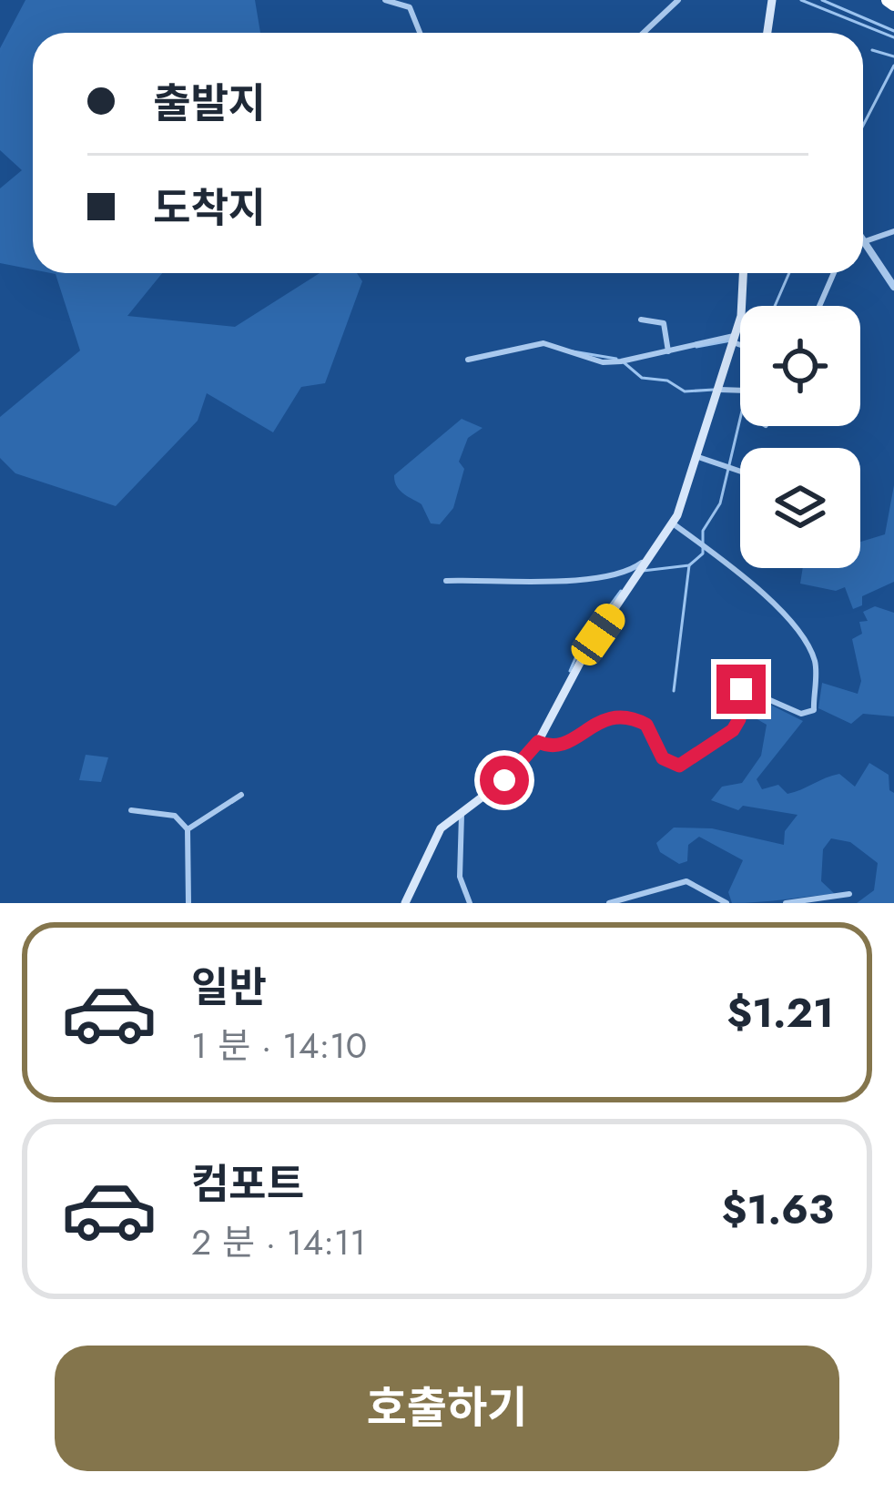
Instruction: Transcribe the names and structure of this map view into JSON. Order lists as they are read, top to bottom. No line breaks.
{"page":{"banner":["출발지","도착지"],"list":[{"name":"일반","note":"1 분 · 14:10","value":"$1.21"},{"name":"컴포트","note":"2 분 · 14:11","value":"$1.63"}],"buttons":"호출하기"}}
